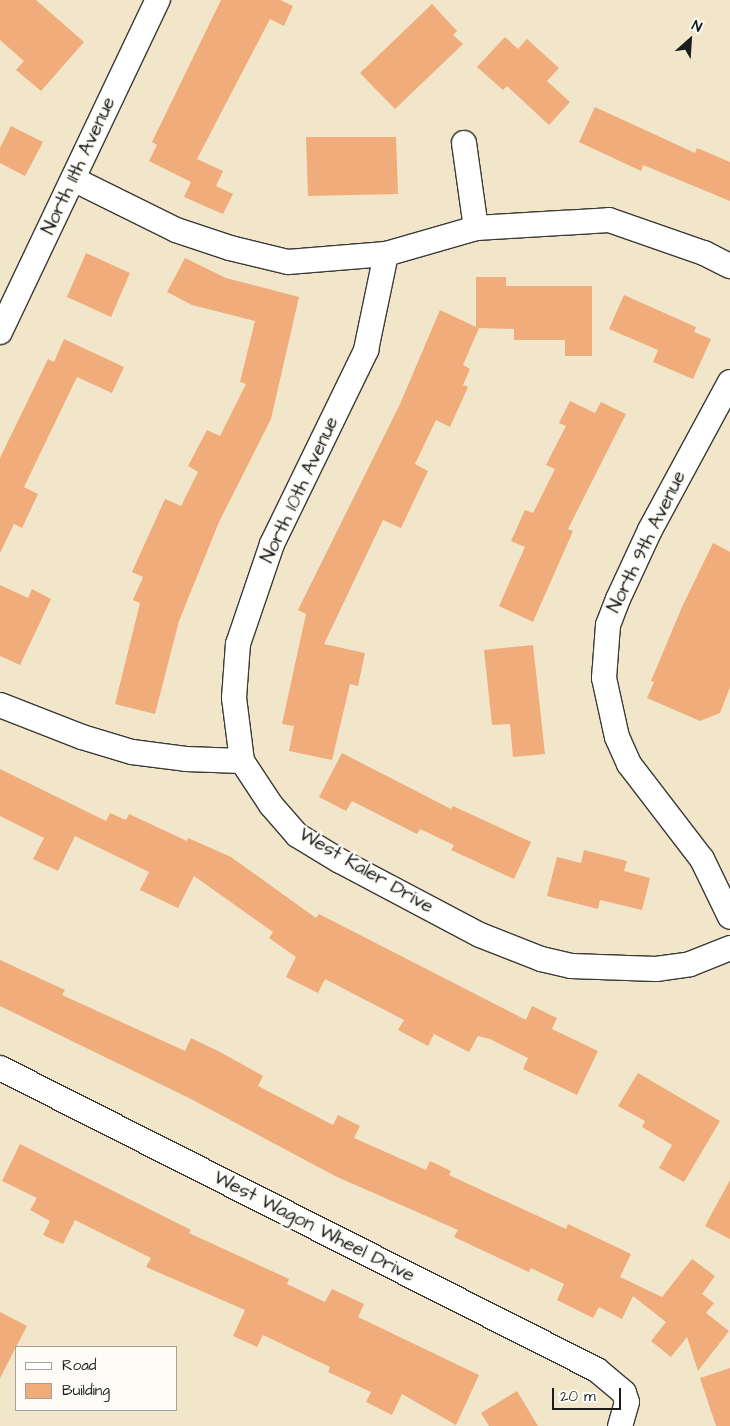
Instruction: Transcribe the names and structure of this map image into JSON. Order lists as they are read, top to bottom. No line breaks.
{"streets":{"street":["North 11th Avenue","North 10th Avenue","North 9th Avenue","West Kaler Drive","West Wagon Wheel Drive"]},"crossings":[["North 10th Avenue","West Kaler Drive"]],"legend":["Road","Building"],"scale_bar":"20 m","north":"top right"}
